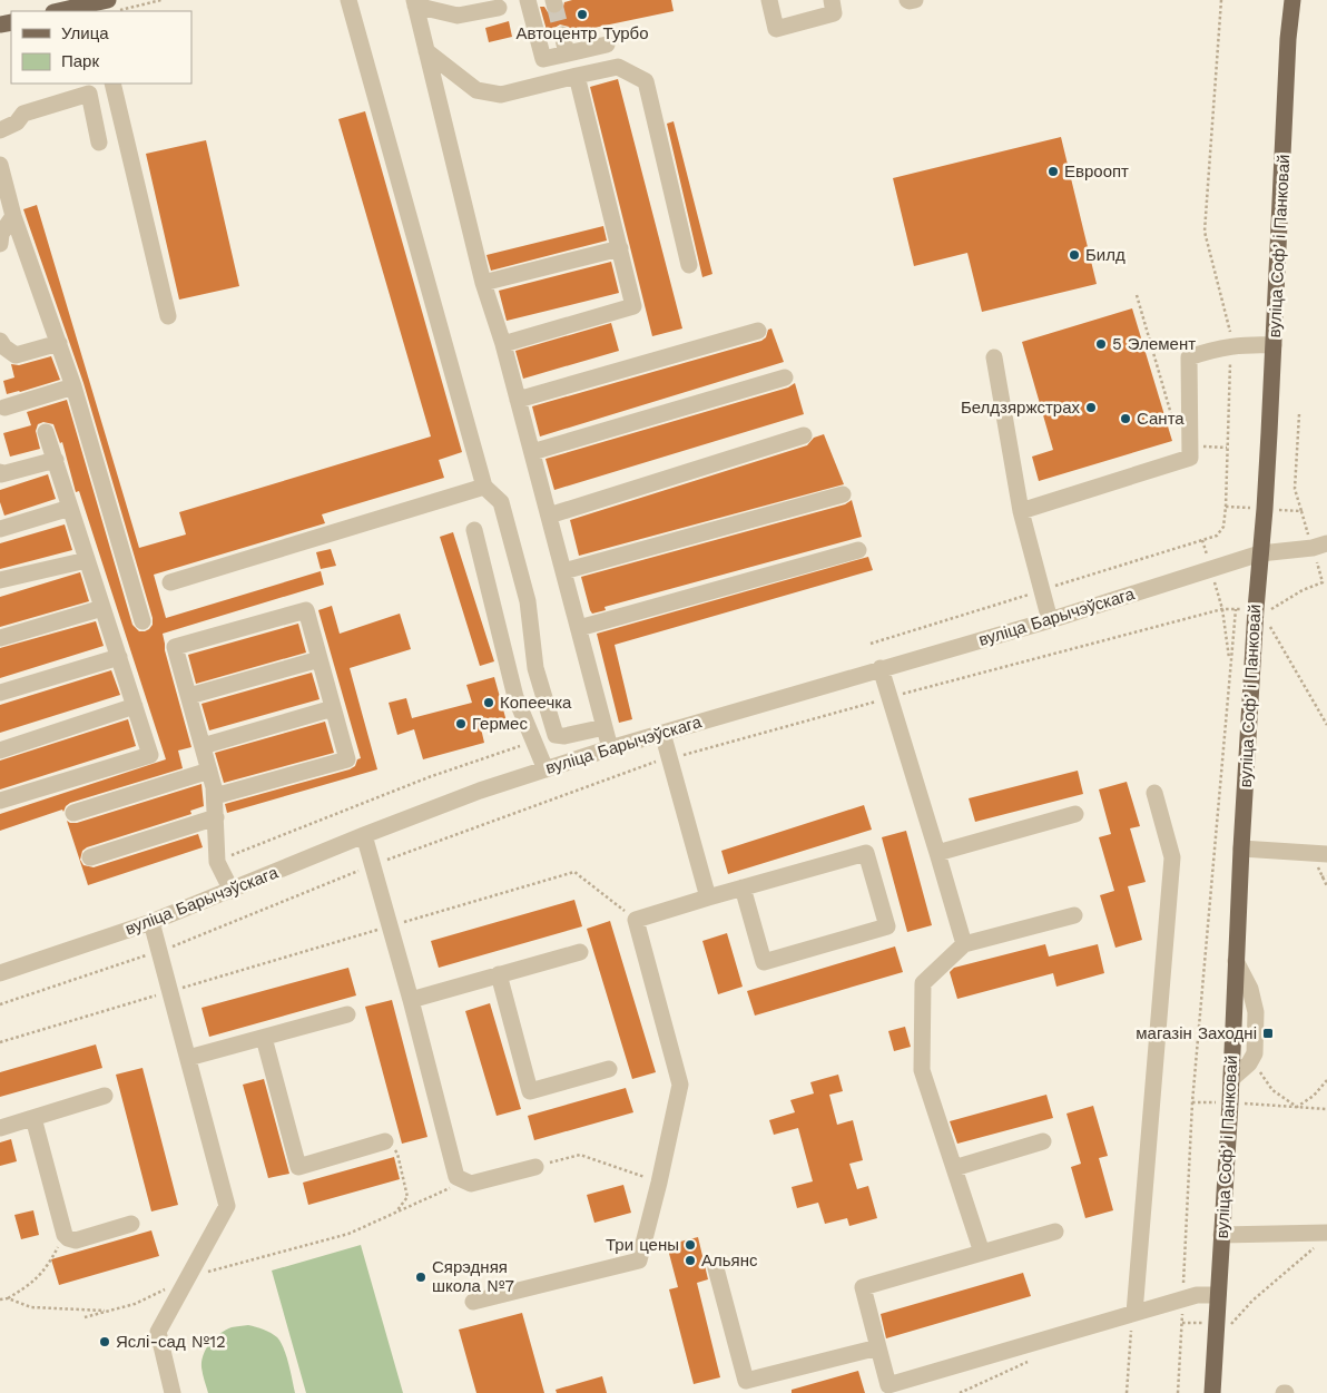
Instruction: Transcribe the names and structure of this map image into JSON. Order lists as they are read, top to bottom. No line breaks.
{"streets":{"main road":["вуліца Софʼі Панковай"],"street":["вуліца Барычэўскага"]},"crossings":[["вуліца Софʼі Панковай","вуліца Барычэўскага"]],"places":{"other":["Автоцентр Турбо","Евроопт","Билд","5 Элемент","Белдзяржстрах","Санта","Копеечка","Гермес","Три цены","Альянс","Сярэдняя школа №7","Яслі-сад №12"],"transit":["магазін Заходні"]},"legend":["Улица","Парк"]}
